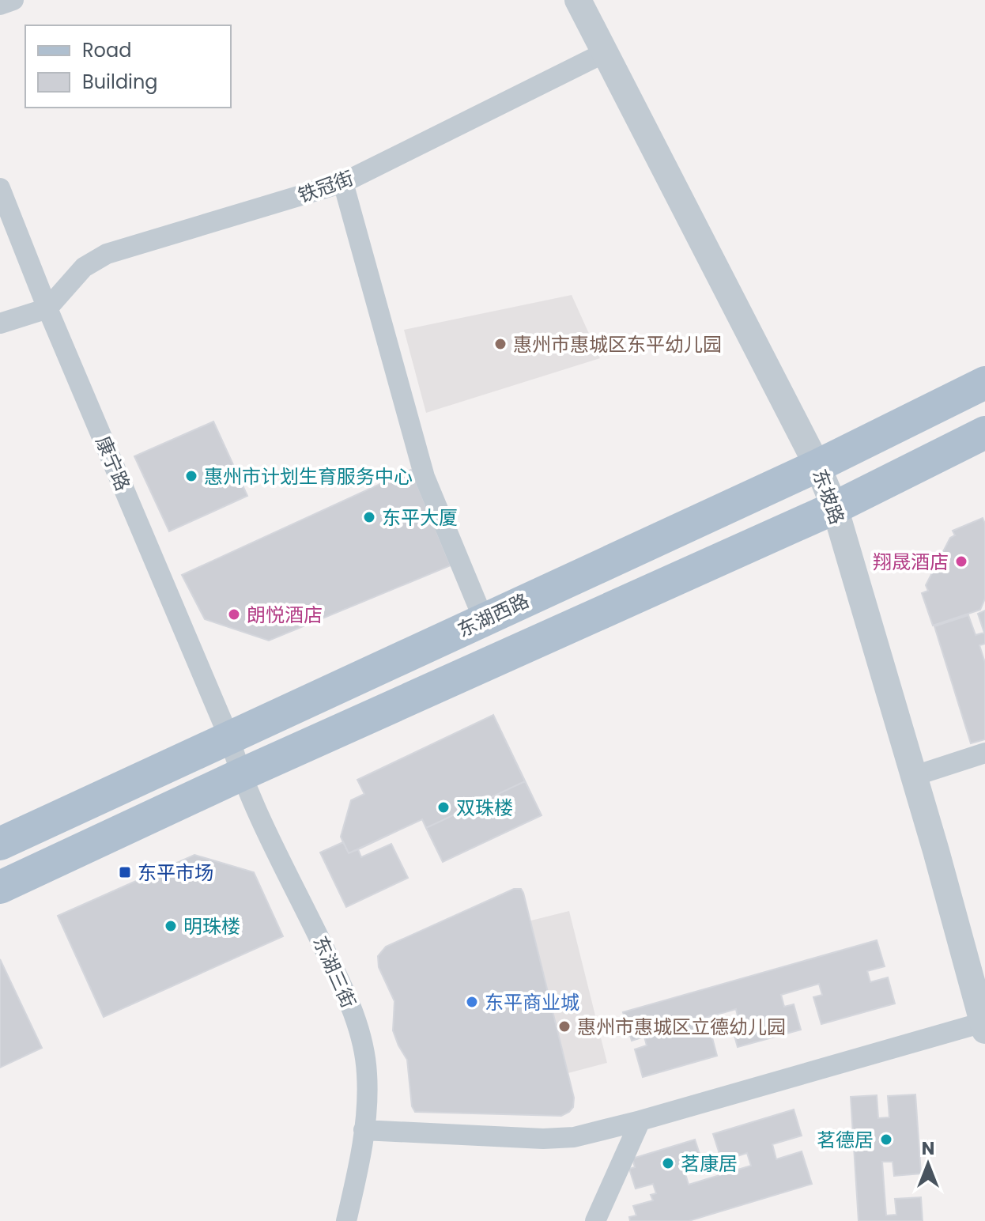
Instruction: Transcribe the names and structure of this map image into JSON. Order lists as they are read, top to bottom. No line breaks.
{"streets":{"main road":["东湖西路"],"street":["铁冠街","康宁路","东坡路","东湖三街"]},"crossings":[["铁冠街","康宁路"],["铁冠街","东坡路"],["康宁路","东湖西路"],["康宁路","东湖三街"],["东坡路","东湖西路"],["东湖西路","东湖三街"]],"places":{"other":["惠州市惠城区东平幼儿园","惠州市计划生育服务中心","东平大厦","翔晟酒店","朗悦酒店","双珠楼","明珠楼","东平商业城","惠州市惠城区立德幼儿园","茗德居","茗康居"],"transit":["东平市场"]},"legend":["Road","Building"],"north":"top"}
